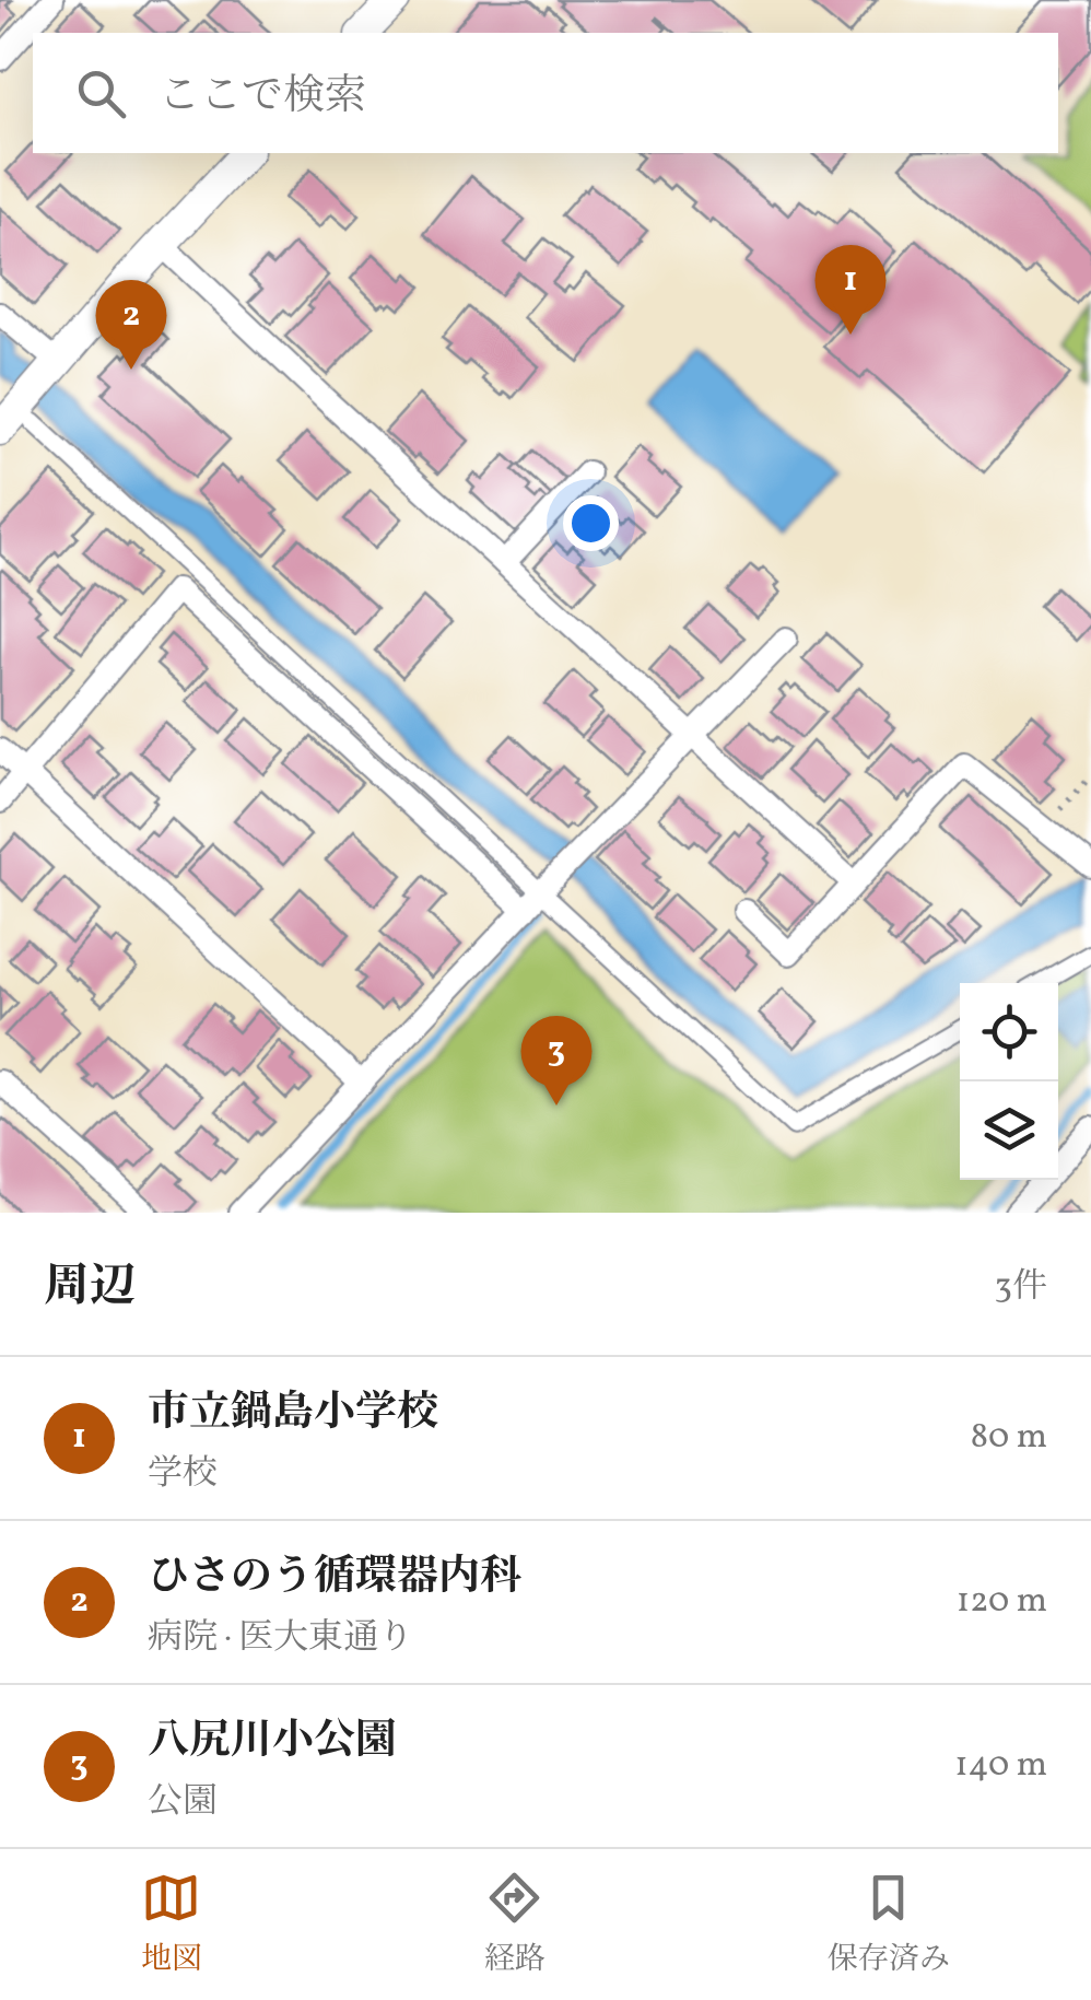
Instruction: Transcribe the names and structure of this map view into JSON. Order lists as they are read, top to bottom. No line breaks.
{"page":{"search":"ここで検索","pins":["1","2","3"],"heading":["周辺","3件"],"list":[{"mark":"1","name":"市立鍋島小学校","note":"学校","value":"80 m"},{"mark":"2","name":"ひさのう循環器内科","note":"病院 · 医大東通り","value":"120 m"},{"mark":"3","name":"八尻川小公園","note":"公園","value":"140 m"}],"nav":["地図","経路","保存済み"]}}
